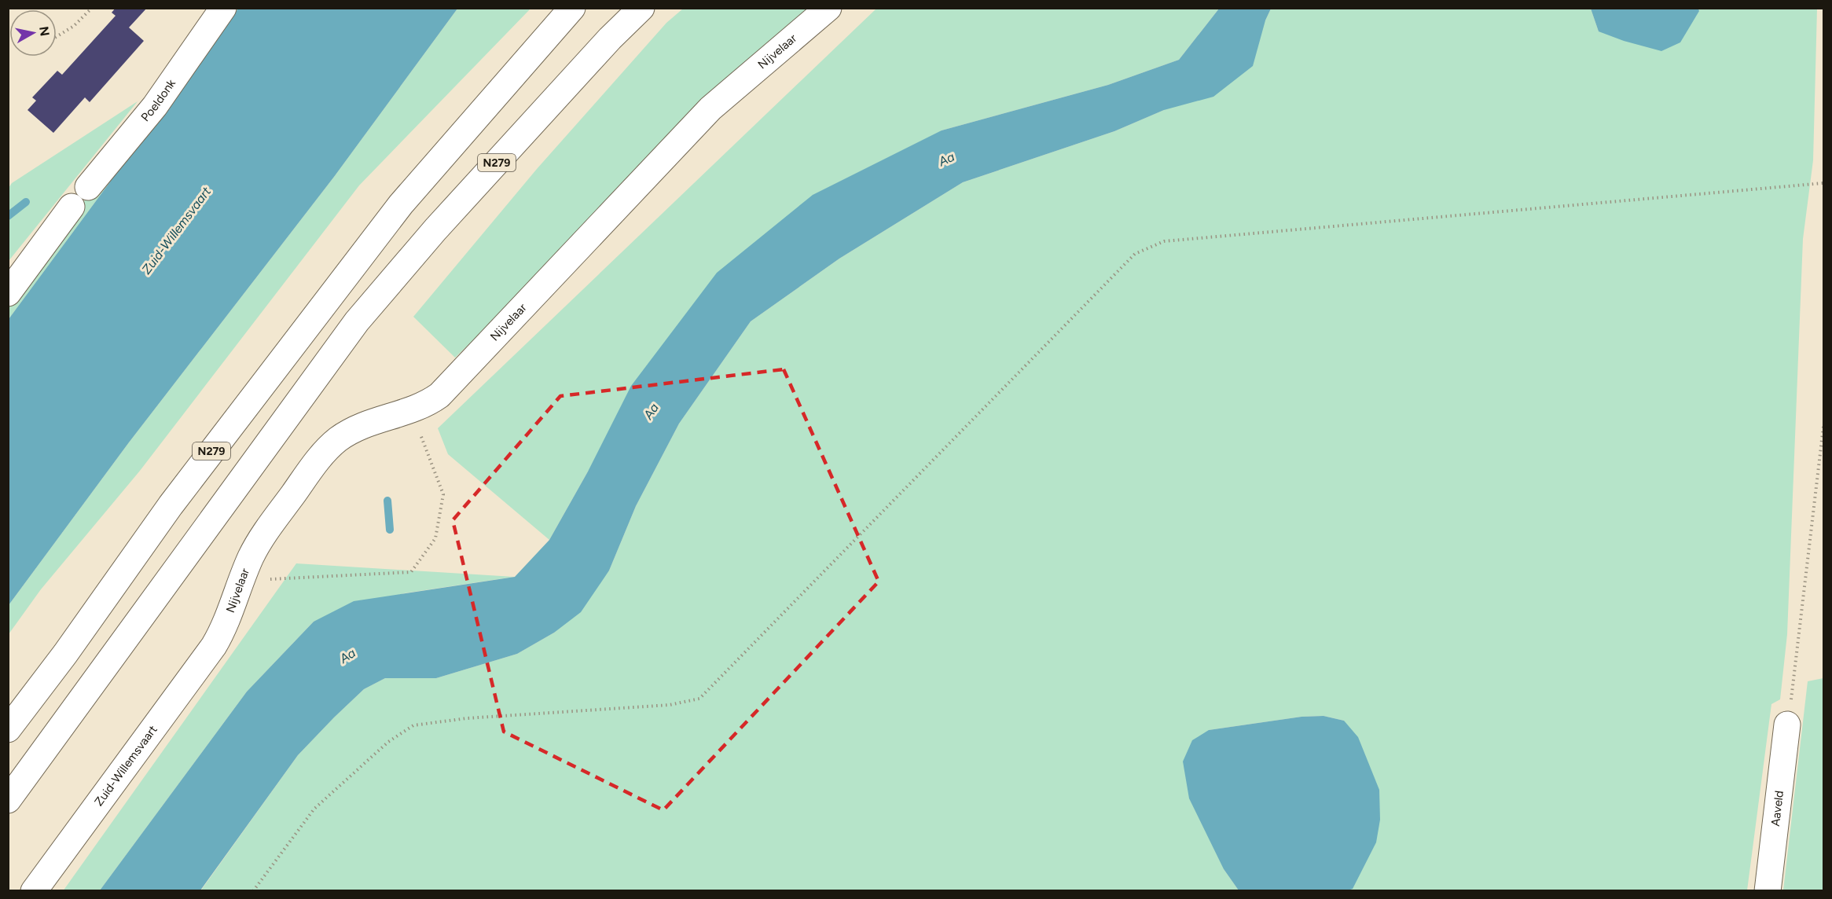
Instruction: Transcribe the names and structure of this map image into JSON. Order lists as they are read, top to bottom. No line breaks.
{"streets":{"main road":["Nijvelaar","Poeldonk","N279","Zuid-Willemsvaart","Aaveld"]},"crossings":[["Nijvelaar","Zuid-Willemsvaart"]],"water":["Aa","Zuid-Willemsvaart"],"north":"right"}
